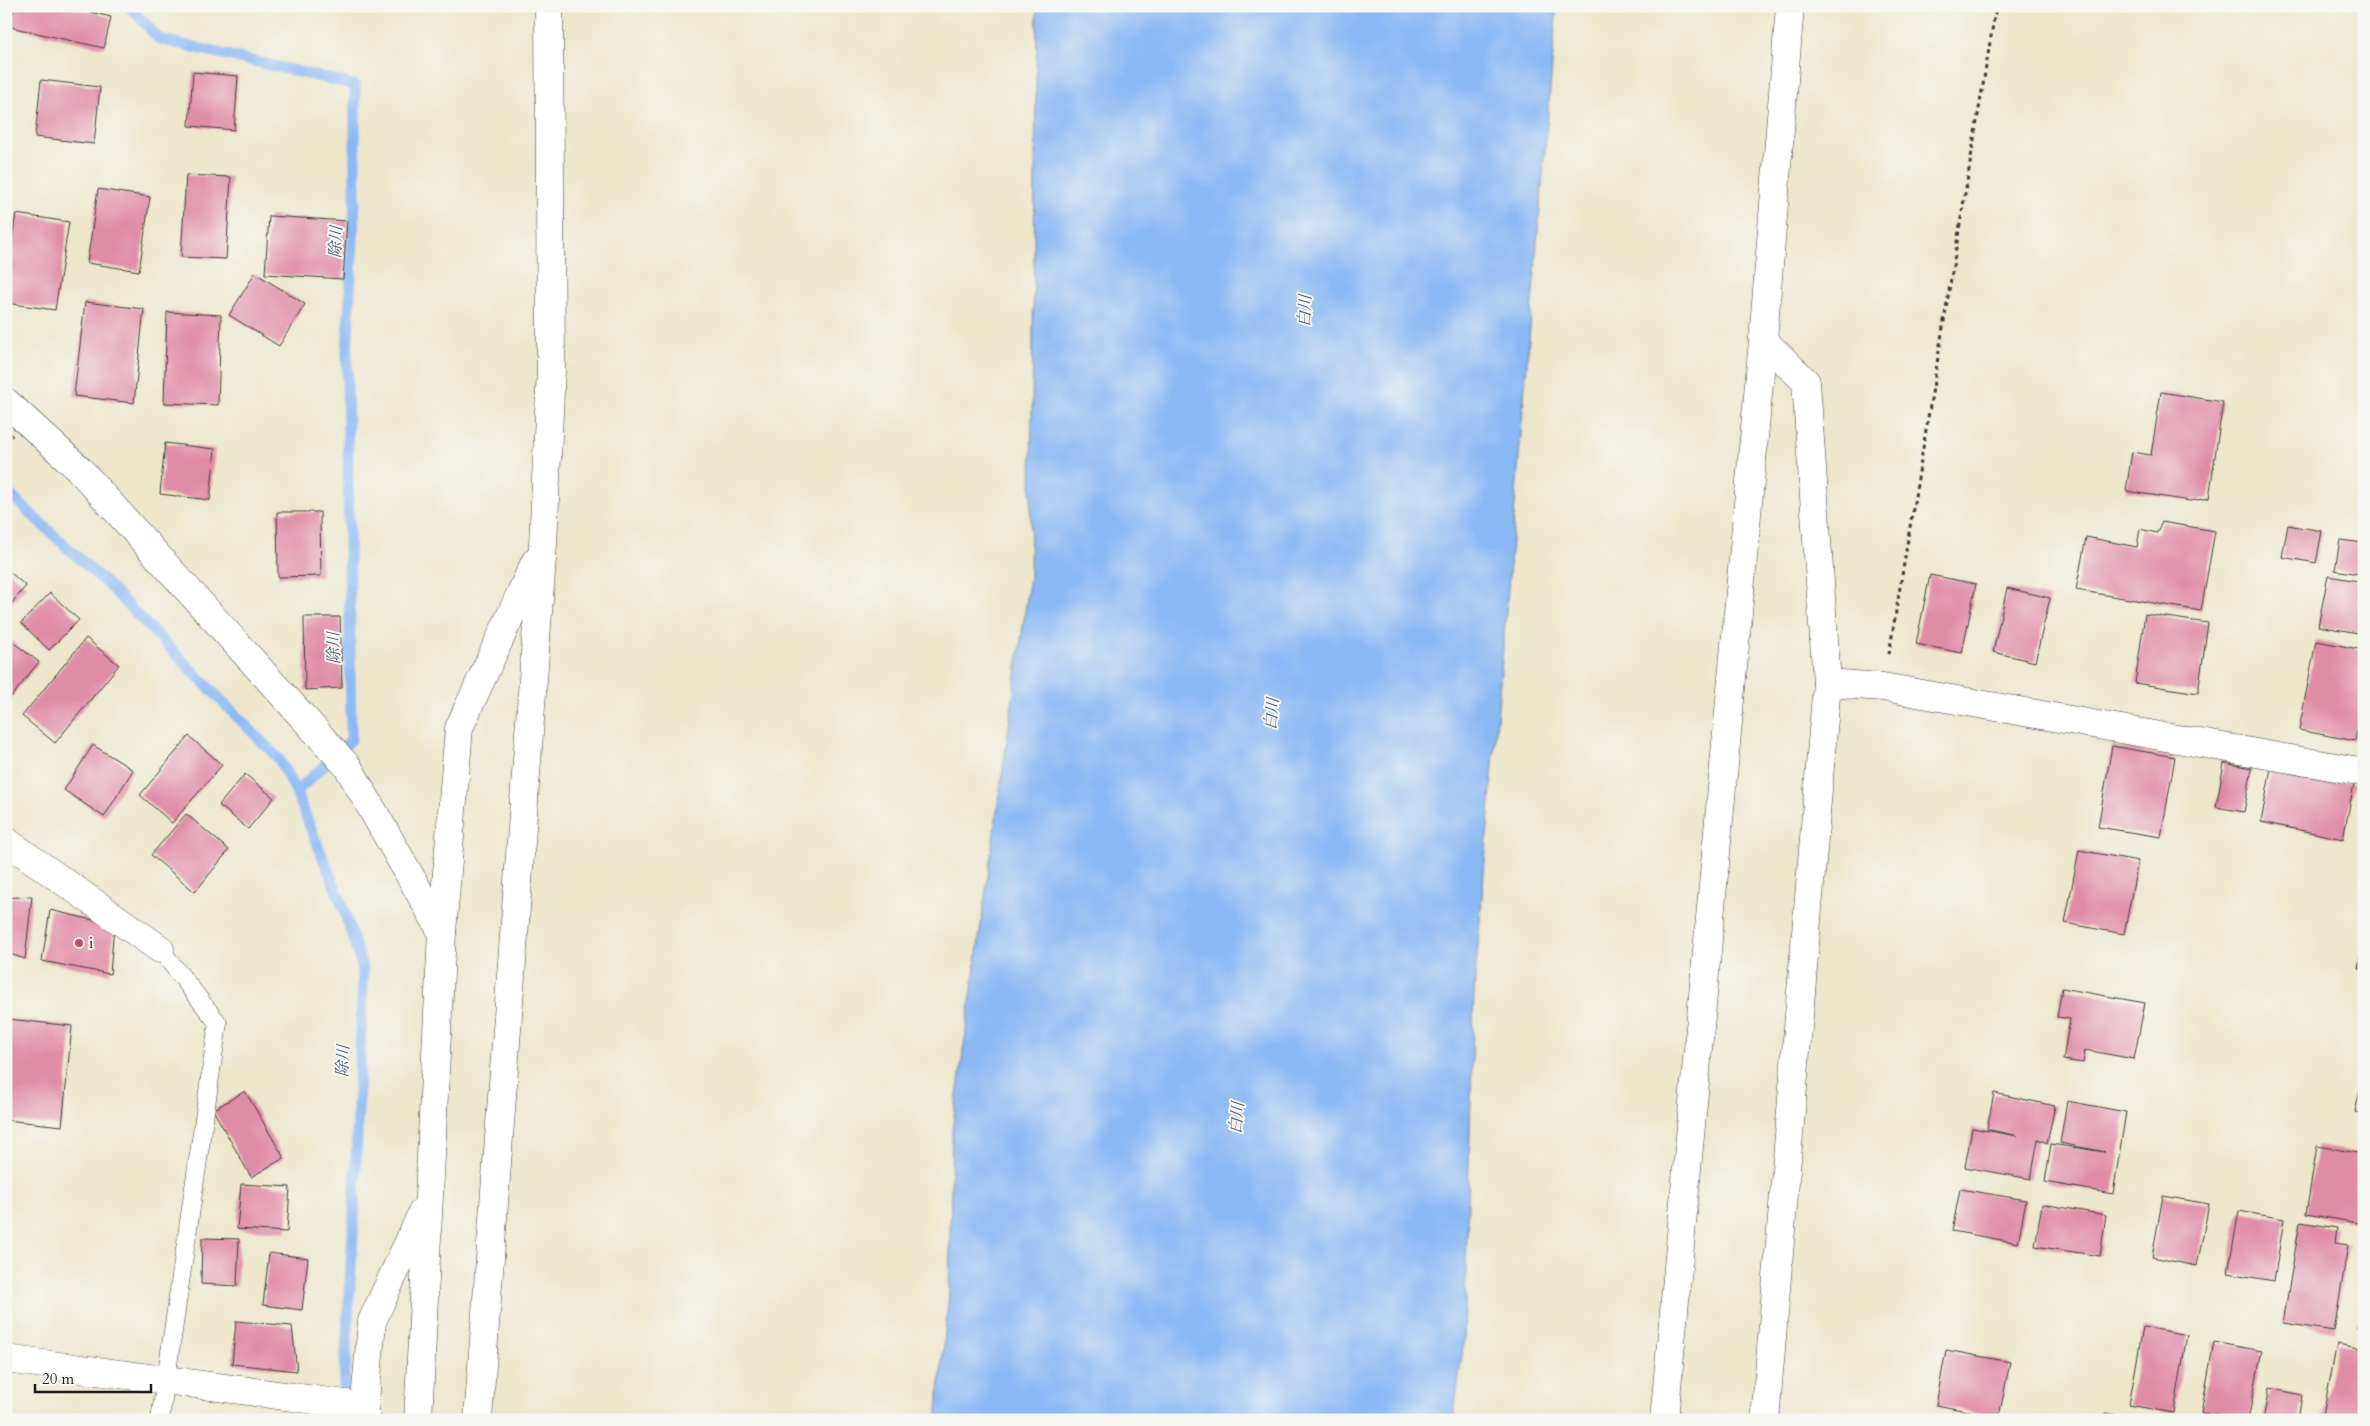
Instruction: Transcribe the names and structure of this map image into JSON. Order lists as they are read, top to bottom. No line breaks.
{"water":["除川","白川"],"places":["i"],"scale_bar":"20 m"}
